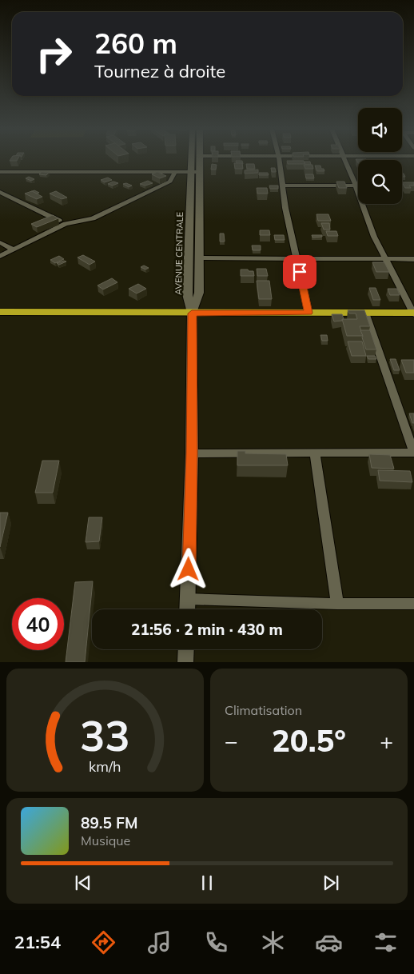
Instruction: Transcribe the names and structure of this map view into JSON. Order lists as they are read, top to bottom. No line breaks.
{"streets":{"street":["AVENUE CENTRALE"]},"page":{"turn":["260 m","Tournez à droite"],"limit":"40","trip":"21:56 · 2 min · 430 m","tile":"Climatisation","heat":["−","20.5°","+"],"song":["89.5 FM","Musique"],"tabs":"21:54","gauge":["33","km/h"]}}
